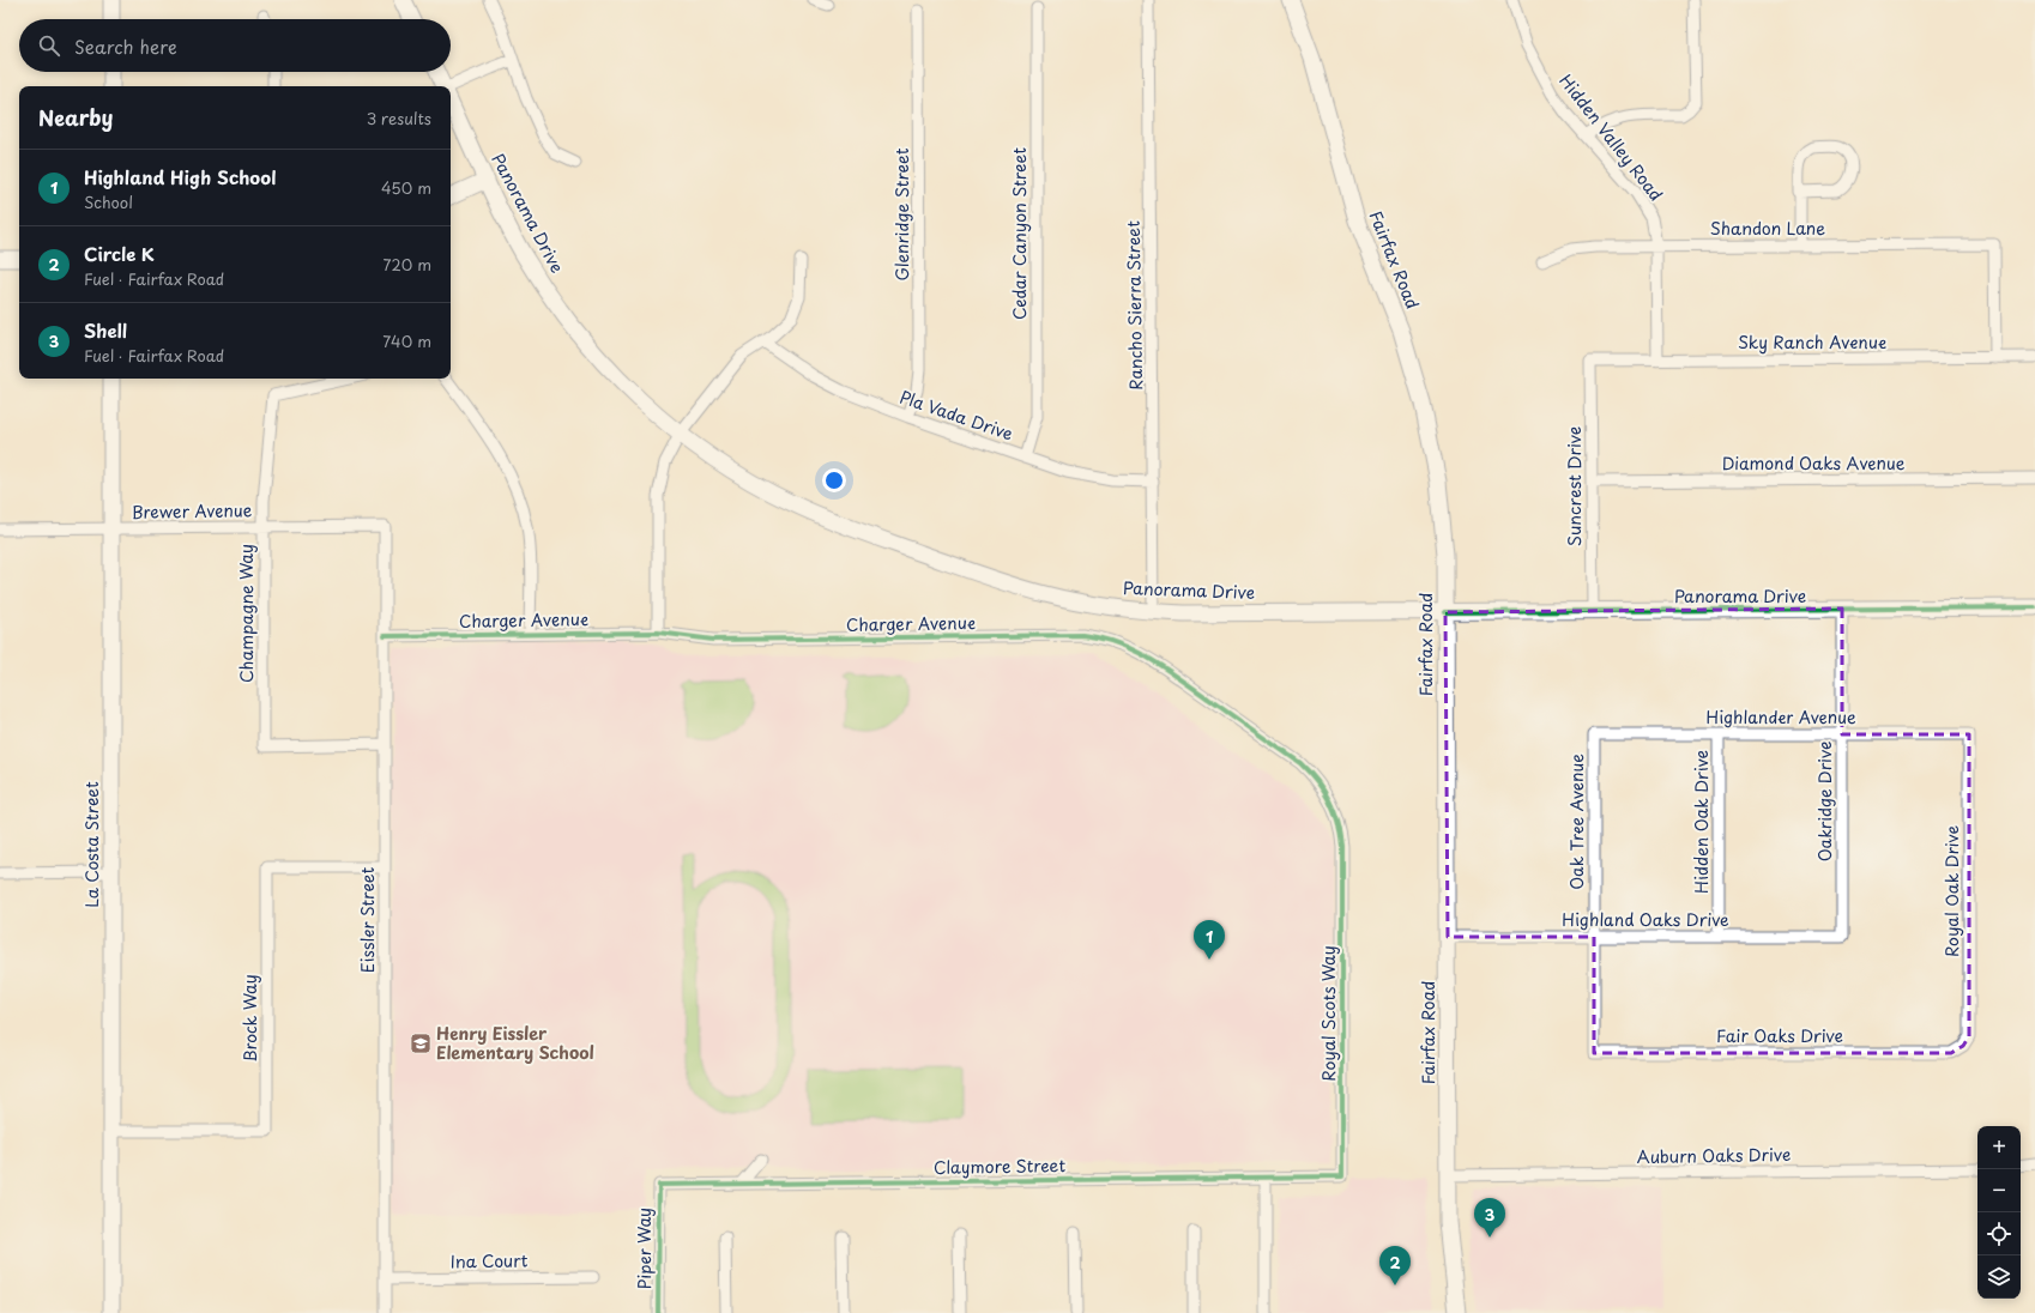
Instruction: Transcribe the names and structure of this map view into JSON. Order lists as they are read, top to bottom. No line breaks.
{"streets":{"street":["Hidden Valley Road","Panorama Drive","Glenridge Street","Shandon Lane","Cedar Canyon Street","Fairfax Road","Rancho Sierra Street","Sky Ranch Avenue","Pla Vada Drive","Diamond Oaks Avenue","Suncrest Drive","Brewer Avenue","Champagne Way","Charger Avenue","Highlander Avenue","Oakridge Drive","Oak Tree Avenue","Hidden Oak Drive","La Costa Street","Royal Oak Drive","Eissler Street","Highland Oaks Drive","Royal Scots Way","Brock Way","Fair Oaks Drive","Auburn Oaks Drive","Claymore Street","Piper Way","Ina Court"]},"crossings":[["Hidden Valley Road","Shandon Lane"],["Hidden Valley Road","Sky Ranch Avenue"],["Panorama Drive","Fairfax Road"],["Panorama Drive","Rancho Sierra Street"],["Panorama Drive","Suncrest Drive"],["Panorama Drive","Oakridge Drive"],["Glenridge Street","Pla Vada Drive"],["Shandon Lane","Sky Ranch Avenue"],["Cedar Canyon Street","Pla Vada Drive"],["Fairfax Road","Highland Oaks Drive"],["Fairfax Road","Auburn Oaks Drive"],["Rancho Sierra Street","Pla Vada Drive"],["Sky Ranch Avenue","Suncrest Drive"],["Diamond Oaks Avenue","Suncrest Drive"],["Brewer Avenue","Champagne Way"],["Brewer Avenue","La Costa Street"],["Brewer Avenue","Eissler Street"],["Champagne Way","Eissler Street"],["Charger Avenue","Eissler Street"],["Charger Avenue","Royal Scots Way"],["Highlander Avenue","Oakridge Drive"],["Highlander Avenue","Oak Tree Avenue"],["Highlander Avenue","Hidden Oak Drive"],["Highlander Avenue","Royal Oak Drive"],["Oakridge Drive","Highland Oaks Drive"],["Oak Tree Avenue","Highland Oaks Drive"],["Oak Tree Avenue","Fair Oaks Drive"],["Hidden Oak Drive","Highland Oaks Drive"],["La Costa Street","Brock Way"],["Royal Oak Drive","Fair Oaks Drive"],["Eissler Street","Brock Way"],["Eissler Street","Ina Court"],["Royal Scots Way","Claymore Street"],["Claymore Street","Piper Way"]],"places":{"school or university":["Henry Eissler Elementary School"]},"page":{"search":"Search here","heading":["Nearby","3 results"],"list":[{"mark":"1","name":"Highland High School","note":"School","value":"450 m"},{"mark":"2","name":"Circle K","note":"Fuel · Fairfax Road","value":"720 m"},{"mark":"3","name":"Shell","note":"Fuel · Fairfax Road","value":"740 m"}],"pins":["1","3","2"],"map_buttons":["+","−"]}}
